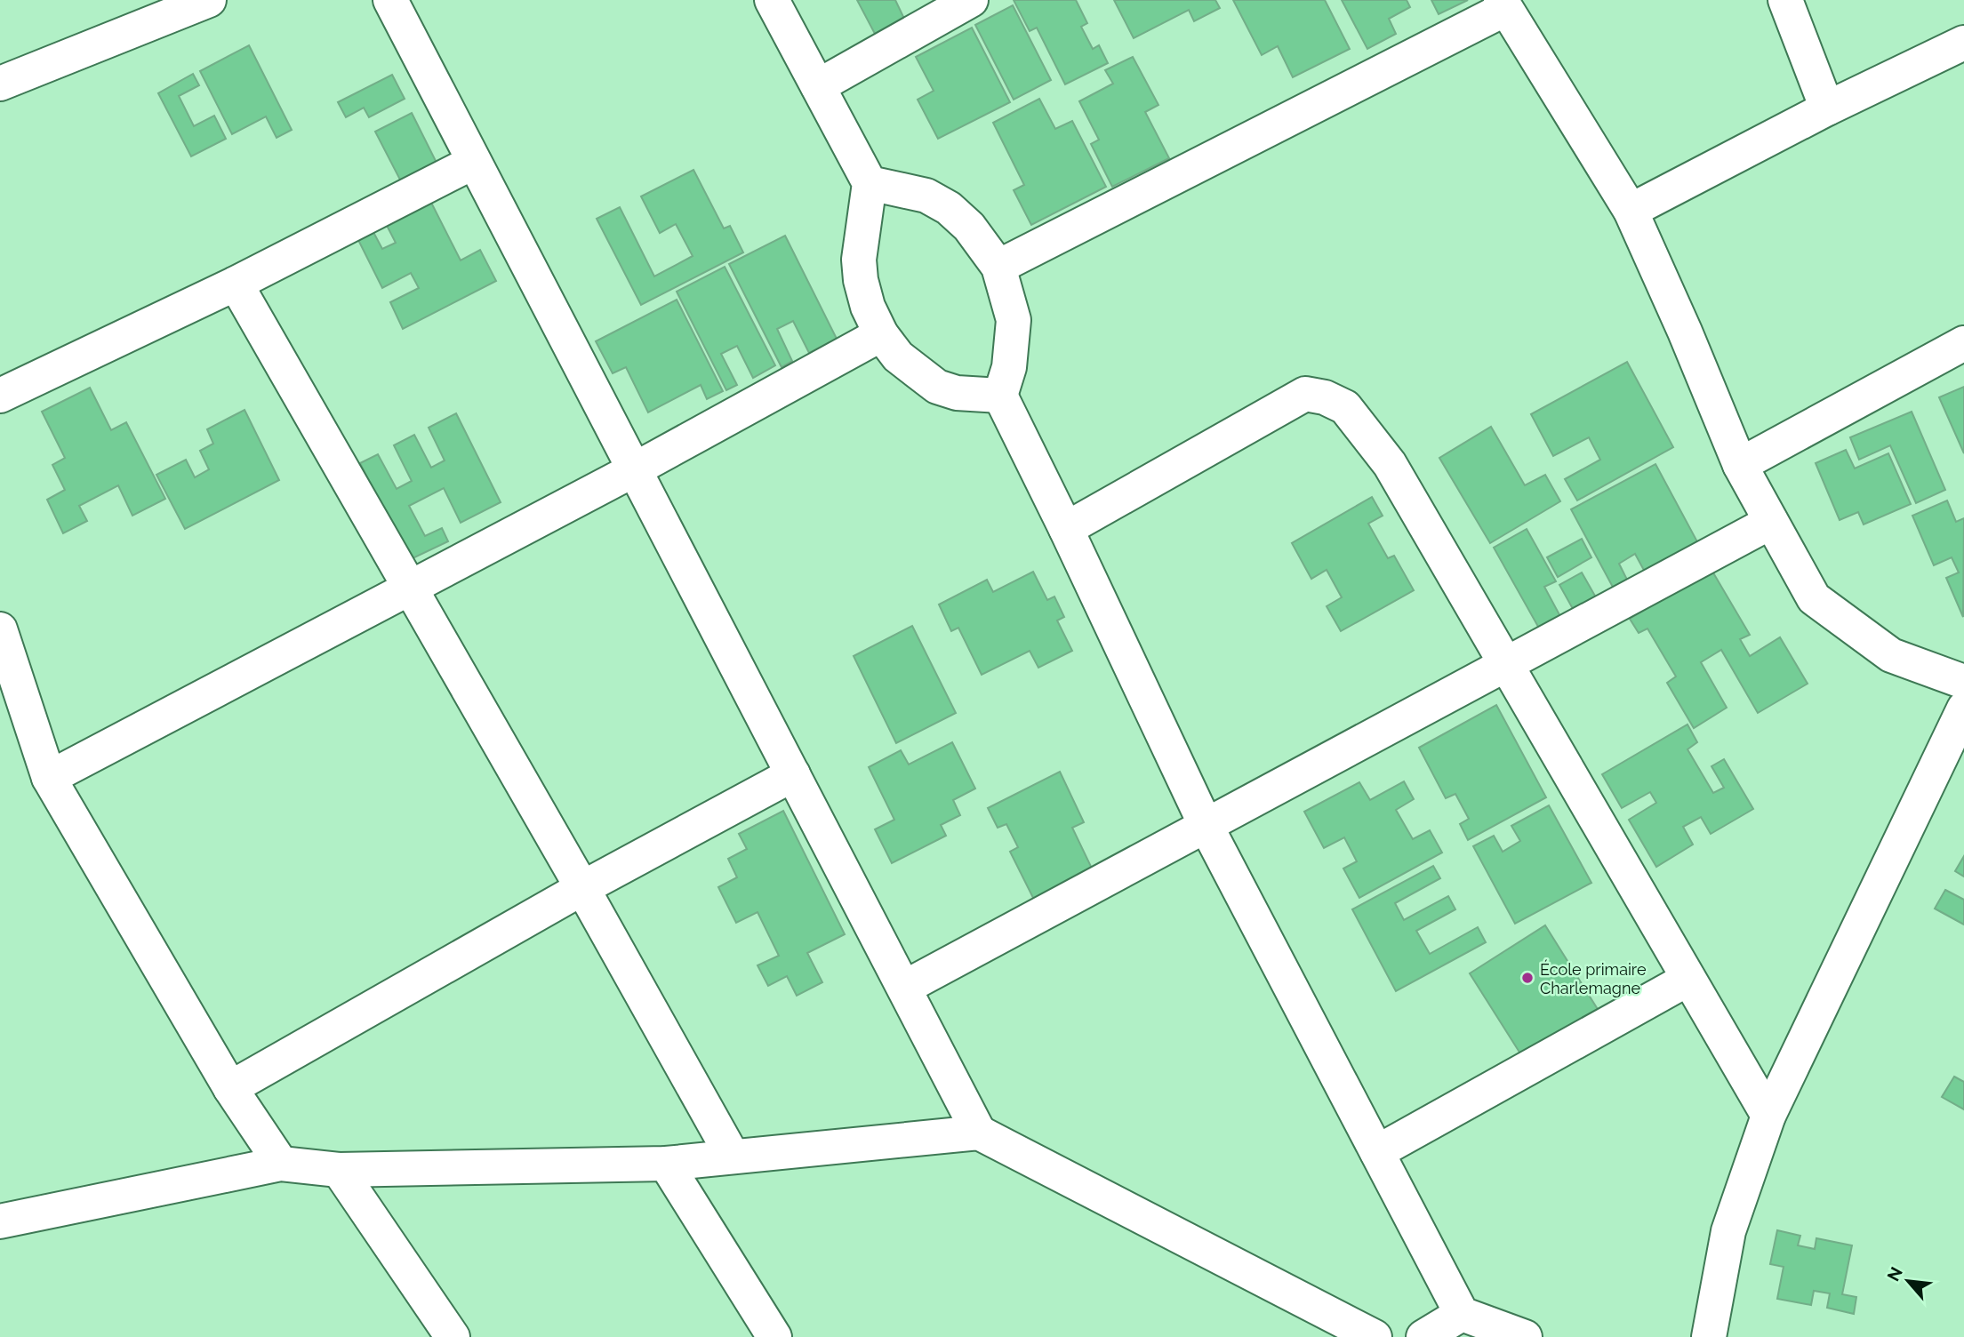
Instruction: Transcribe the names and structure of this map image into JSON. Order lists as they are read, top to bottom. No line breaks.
{"places":["École primaire Charlemagne"],"north":"top left"}
